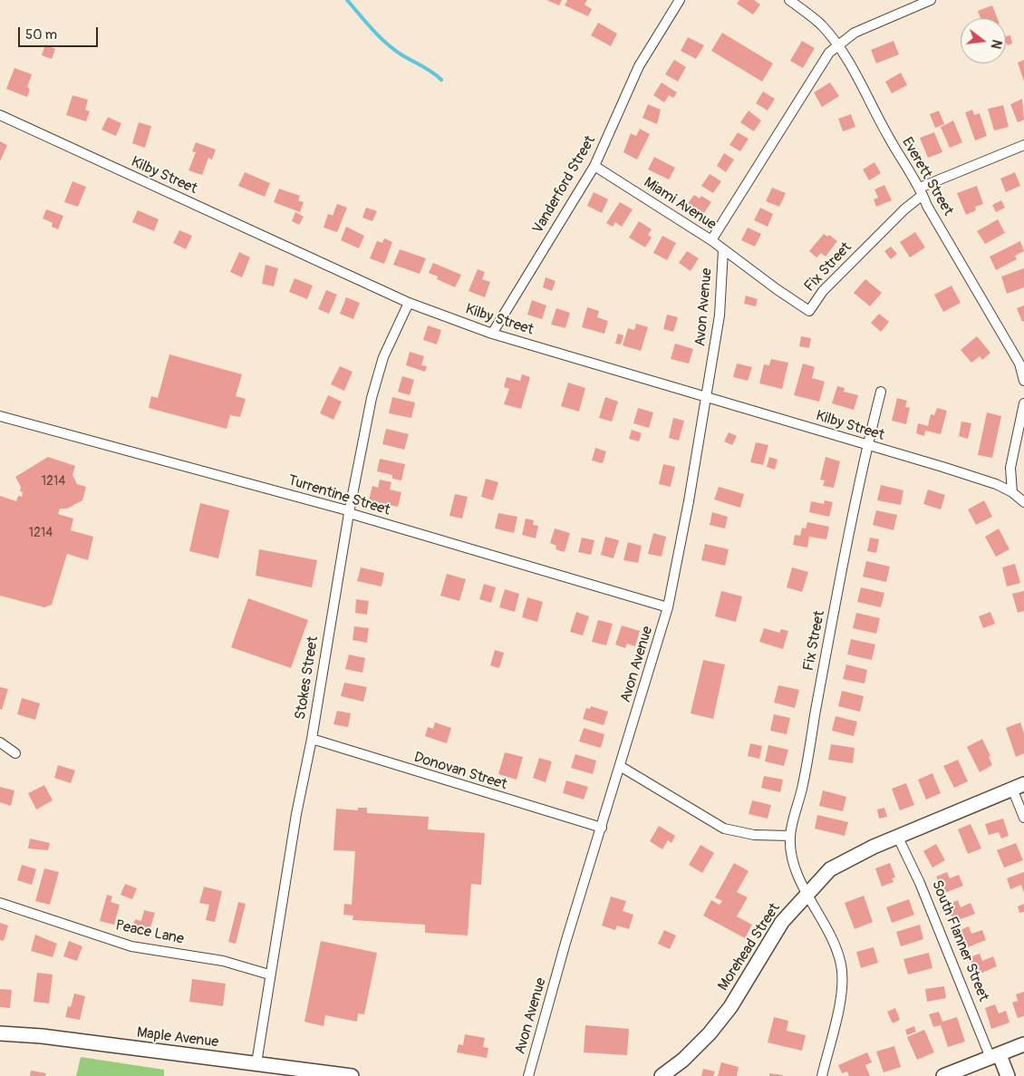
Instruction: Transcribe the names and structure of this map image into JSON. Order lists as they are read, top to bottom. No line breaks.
{"streets":{"street":["Kilby Street","Everett Street","Vanderford Street","Miami Avenue","Fix Street","Avon Avenue","Turrentine Street","Stokes Street","Donovan Street","Peace Lane","South Flanner Street","Morehead Street","Maple Avenue"]},"crossings":[["Kilby Street","Vanderford Street"],["Kilby Street","Fix Street"],["Kilby Street","Avon Avenue"],["Kilby Street","Stokes Street"],["Everett Street","Fix Street"],["Vanderford Street","Miami Avenue"],["Miami Avenue","Fix Street"],["Miami Avenue","Avon Avenue"],["Fix Street","Morehead Street"],["Avon Avenue","Turrentine Street"],["Avon Avenue","Donovan Street"],["Turrentine Street","Stokes Street"],["Stokes Street","Donovan Street"],["Stokes Street","Peace Lane"],["Stokes Street","Maple Avenue"],["South Flanner Street","Morehead Street"]],"house_numbers":["1214","1214"],"scale_bar":"50 m","north":"right"}
